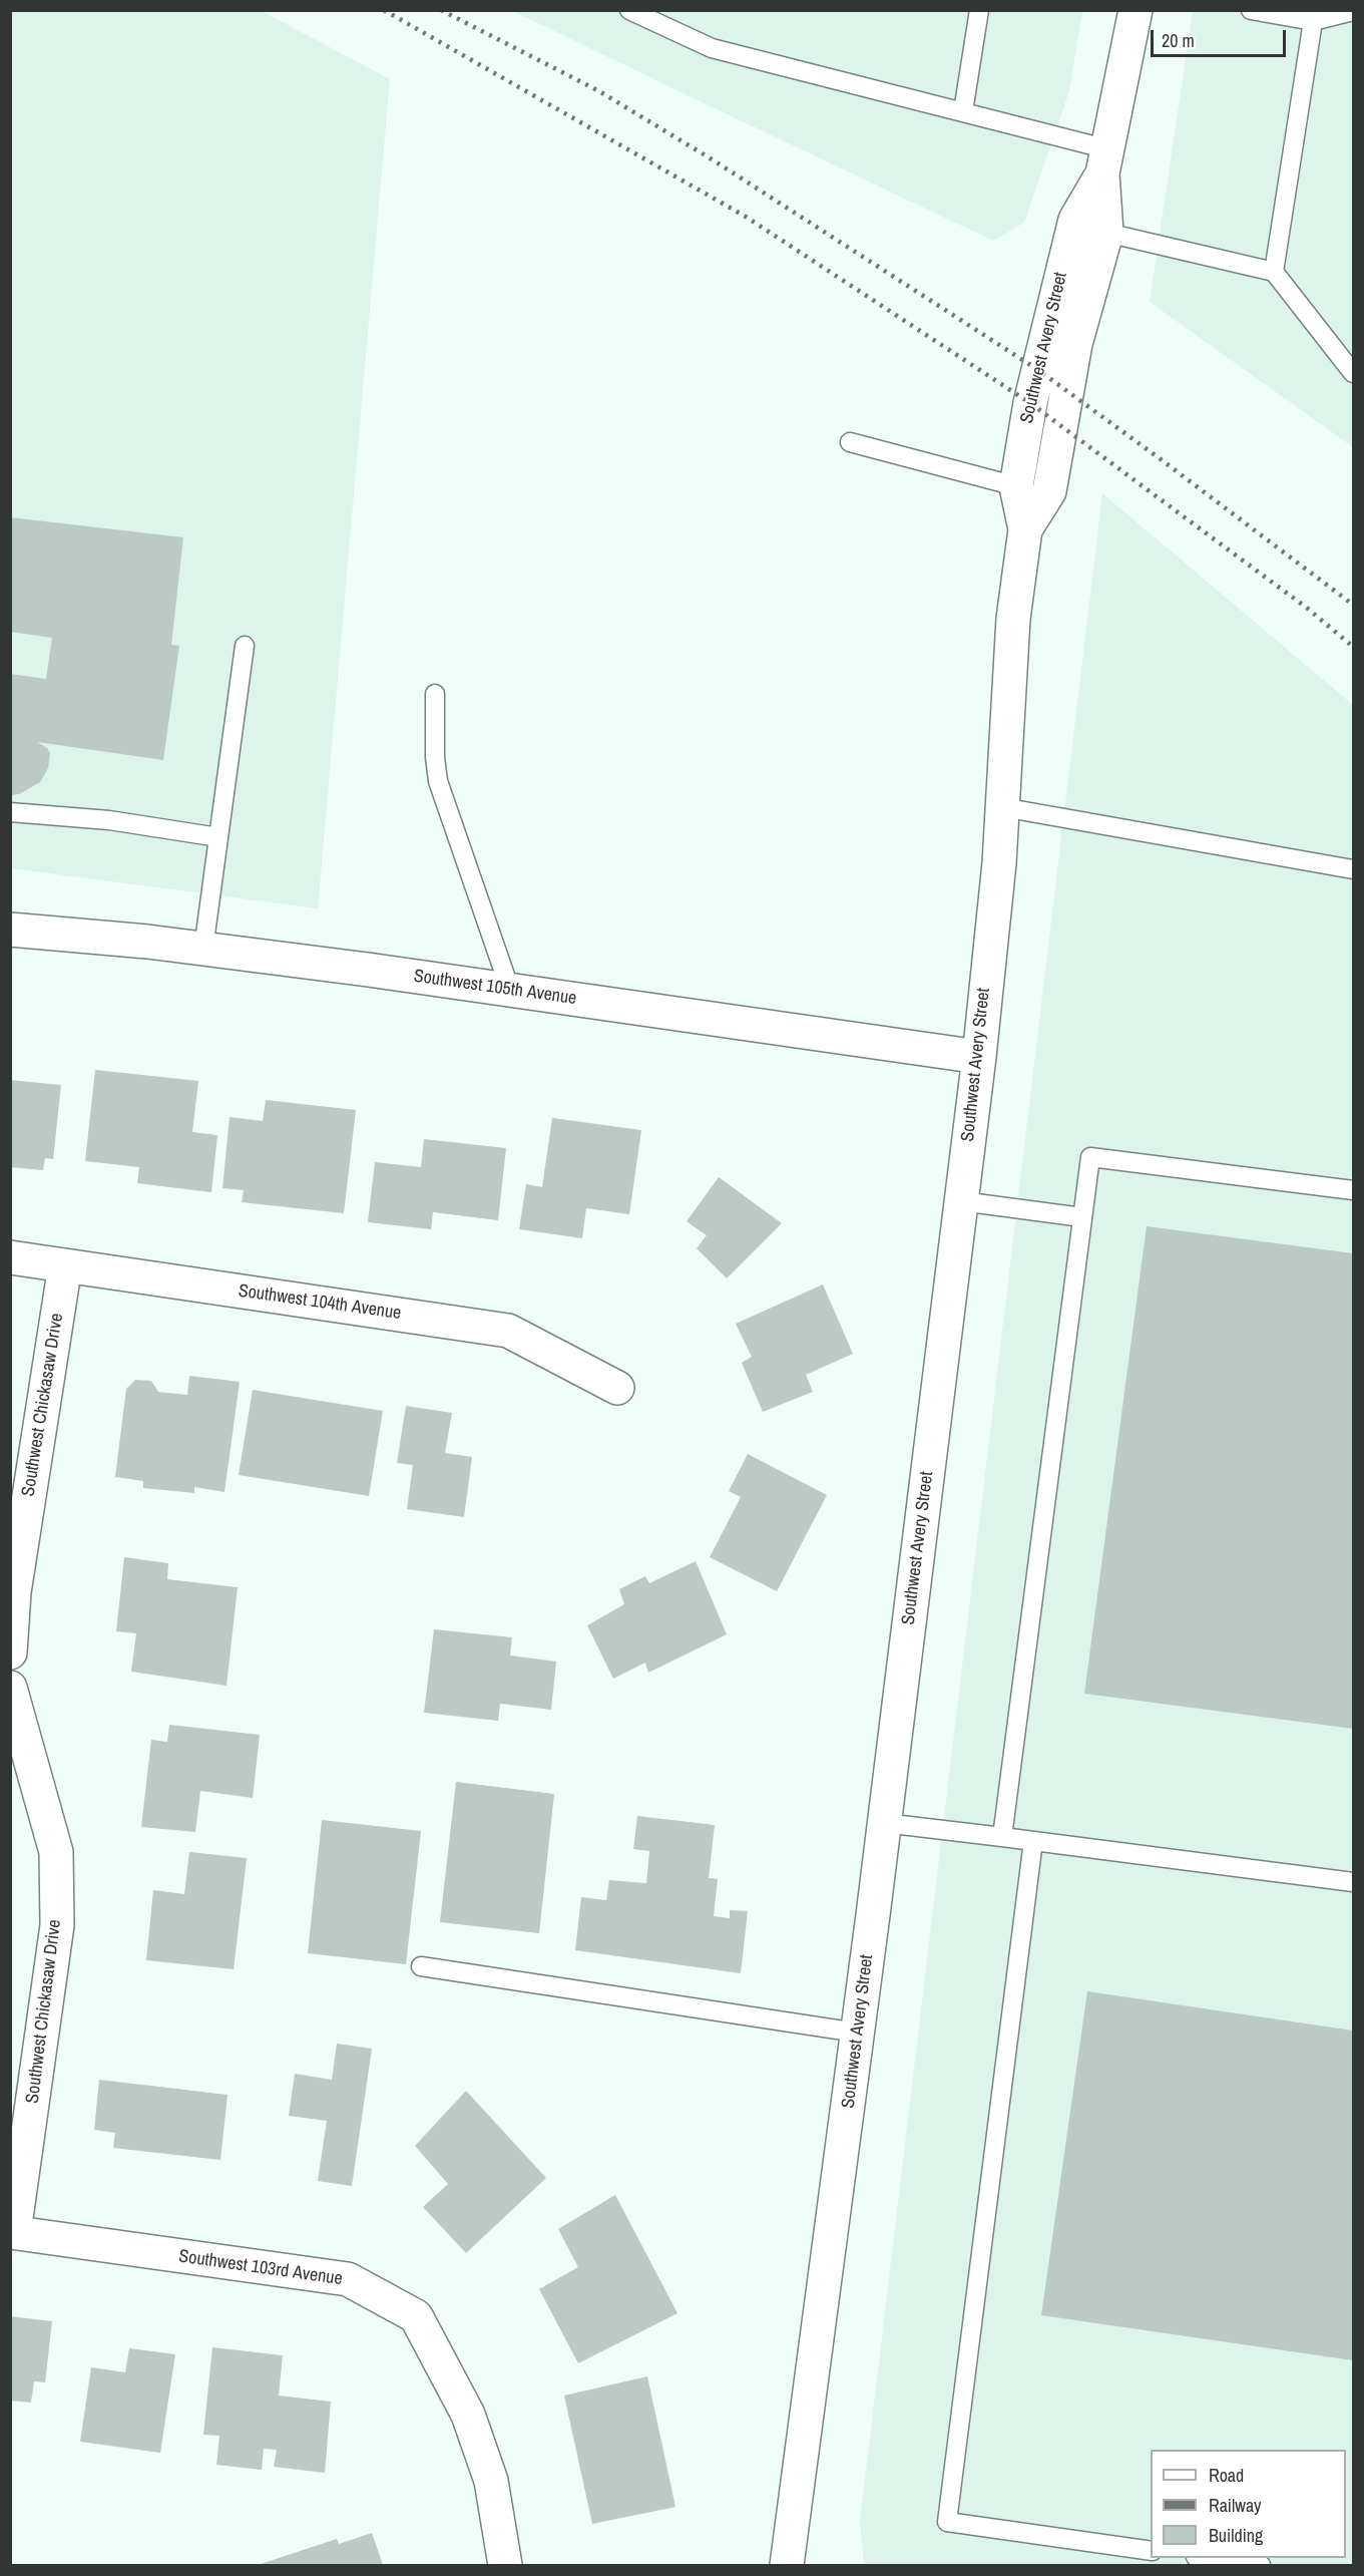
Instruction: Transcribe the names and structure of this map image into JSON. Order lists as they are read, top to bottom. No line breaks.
{"streets":{"street":["Southwest Avery Street","Southwest 105th Avenue","Southwest 104th Avenue","Southwest Chickasaw Drive","Southwest 103rd Avenue"]},"crossings":[["Southwest Avery Street","Southwest 105th Avenue"],["Southwest 104th Avenue","Southwest Chickasaw Drive"],["Southwest Chickasaw Drive","Southwest 103rd Avenue"]],"legend":["Road","Railway","Building"],"scale_bar":"20 m"}
